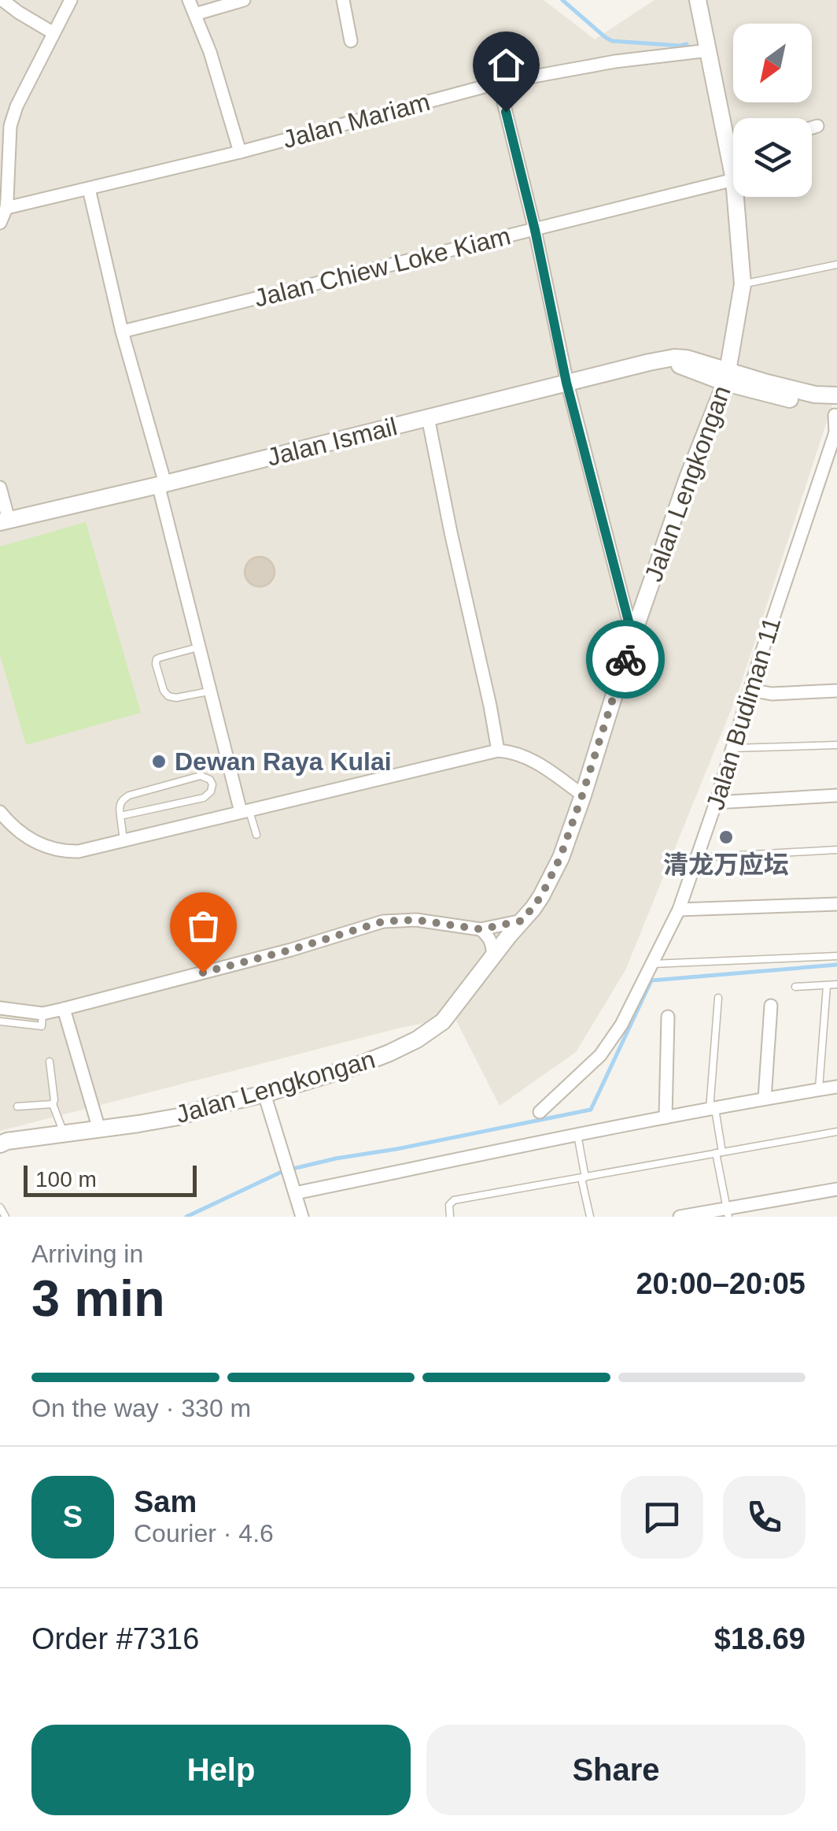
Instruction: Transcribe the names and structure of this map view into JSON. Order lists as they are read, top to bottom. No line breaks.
{"streets":{"street":["Jalan Mariam","Jalan Chiew Loke Kiam","Jalan Ismail","Jalan Lengkongan","Jalan Budiman 11"]},"crossings":[["Jalan Mariam","Jalan Lengkongan"],["Jalan Ismail","Jalan Lengkongan"],["Jalan Ismail","Jalan Budiman 11"]],"places":["Dewan Raya Kulai","清龙万应坛"],"scale_bar":"100 m","north":"bottom left","page":{"scale":"100 m","heading":["3 min","Arriving in","20:00–20:05"],"panel":["Sam","Courier · 4.6","Order #7316","$18.69"],"bar":"On the way · 330 m","round":"S","buttons":["Help","Share"]}}
